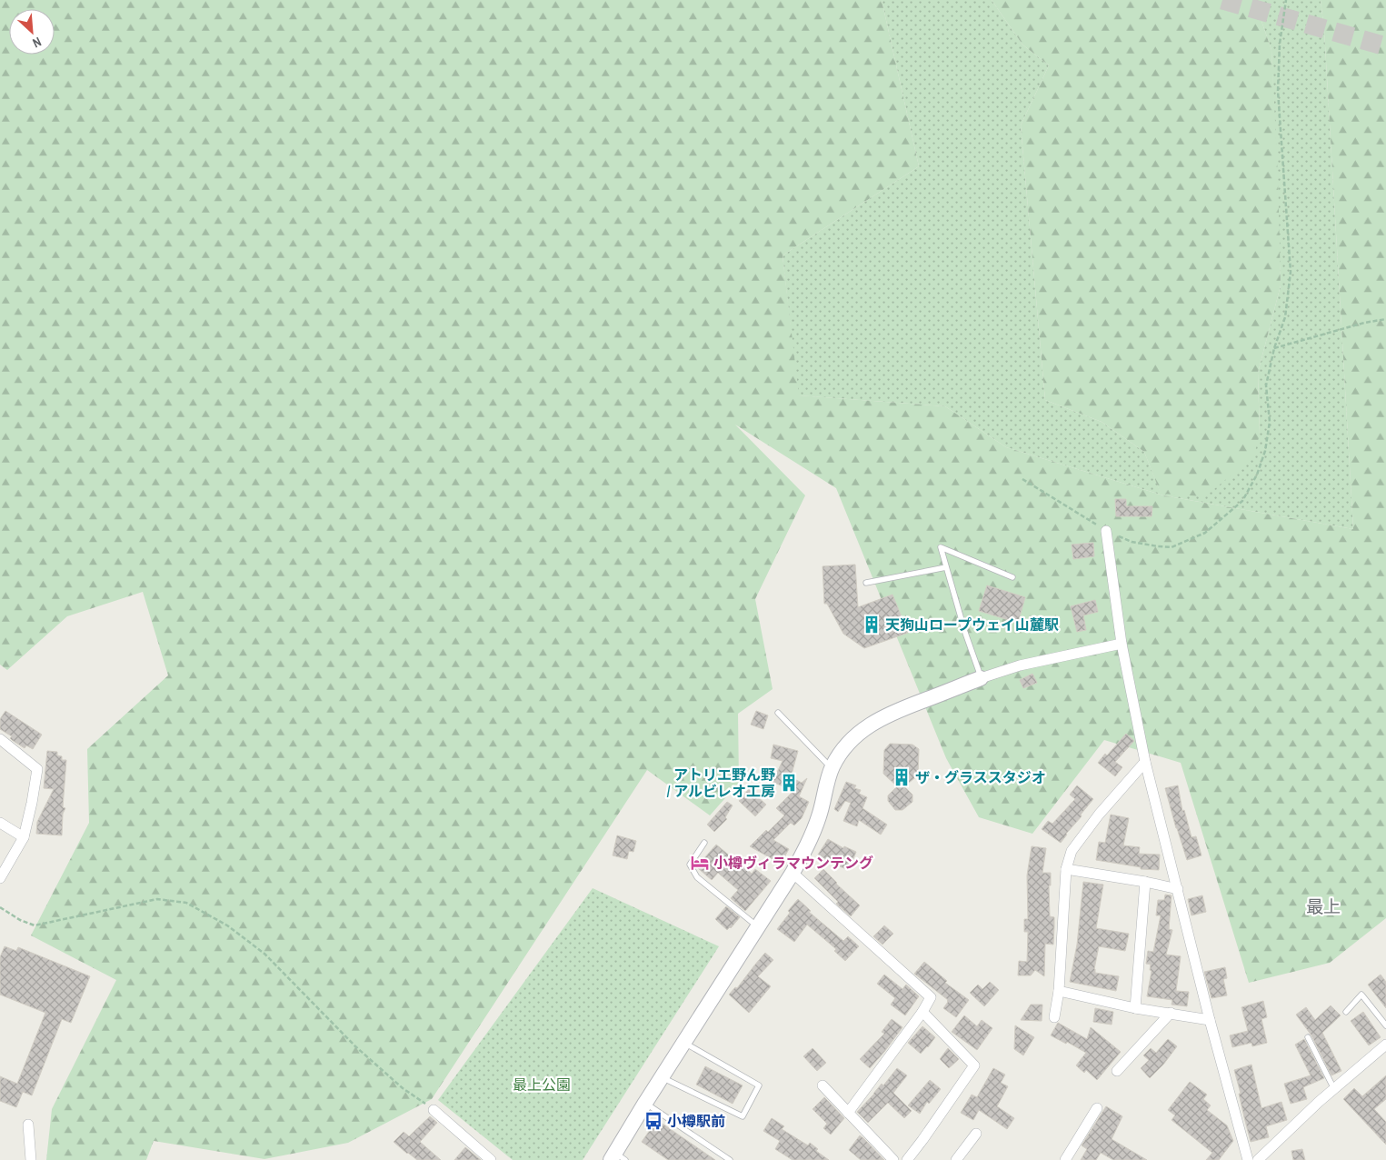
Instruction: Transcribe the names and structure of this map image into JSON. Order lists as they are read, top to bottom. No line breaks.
{"districts":["最上"],"parks":["最上公園"],"places":{"building":["天狗山ロープウェイ山麓駅","ザ・グラススタジオ","アトリエ野ん野 / アルビレオ工房"],"hotel":["小樽ヴィラマウンテング"],"bus stop":["小樽駅前"]},"north":"bottom right"}
